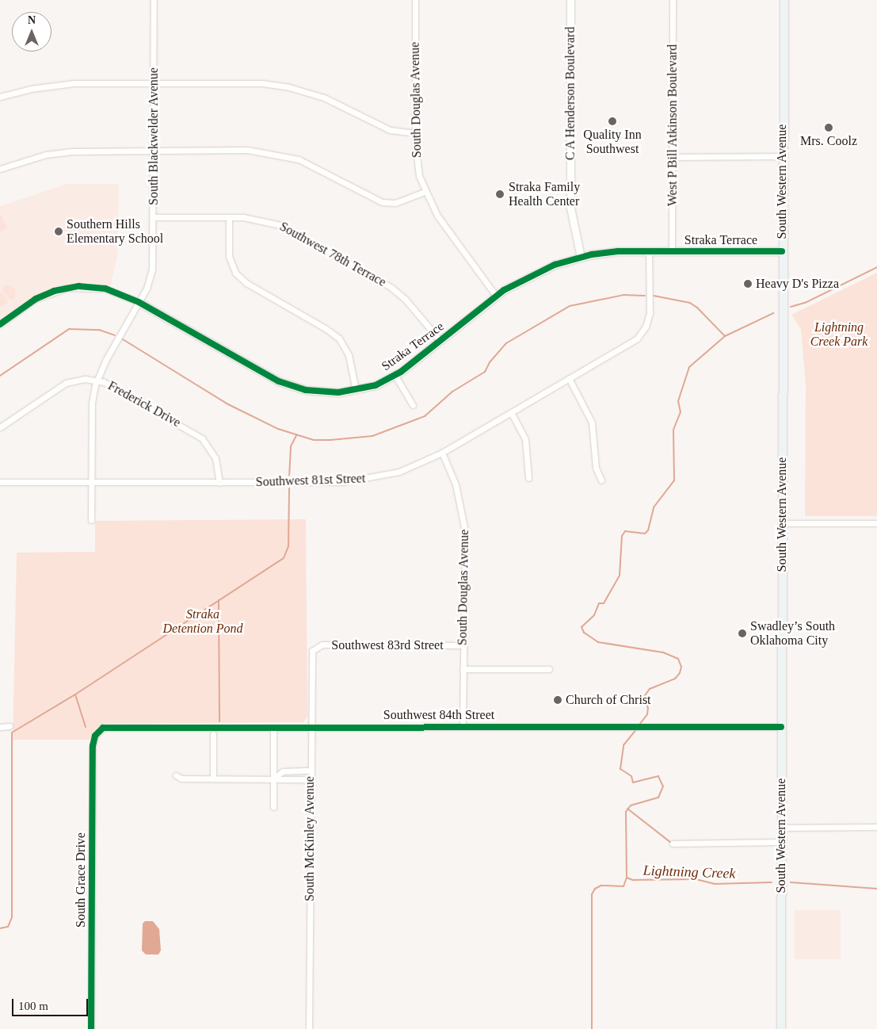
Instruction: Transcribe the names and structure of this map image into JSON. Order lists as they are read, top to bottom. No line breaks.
{"streets":{"main road":["South Western Avenue"],"street":["C A Henderson Boulevard","South Douglas Avenue","West P Bill Atkinson Boulevard","South Blackwelder Avenue","Straka Terrace","Southwest 78th Terrace","Frederick Drive","Southwest 81st Street","Southwest 83rd Street","Southwest 84th Street","South McKinley Avenue","South Grace Drive"]},"crossings":[["C A Henderson Boulevard","Straka Terrace"],["South Douglas Avenue","Straka Terrace"],["South Douglas Avenue","Southwest 81st Street"],["South Douglas Avenue","Southwest 83rd Street"],["South Douglas Avenue","Southwest 84th Street"],["West P Bill Atkinson Boulevard","Straka Terrace"],["South Blackwelder Avenue","Straka Terrace"],["South Blackwelder Avenue","Southwest 78th Terrace"],["South Blackwelder Avenue","Frederick Drive"],["South Blackwelder Avenue","Southwest 81st Street"],["South Western Avenue","Straka Terrace"],["South Western Avenue","Southwest 84th Street"],["Straka Terrace","Southwest 78th Terrace"],["Straka Terrace","Southwest 81st Street"],["Frederick Drive","Southwest 81st Street"],["Southwest 83rd Street","South McKinley Avenue"],["Southwest 84th Street","South McKinley Avenue"],["Southwest 84th Street","South Grace Drive"]],"water":["Lightning Creek"],"parks":["Lightning Creek Park","Straka Detention Pond"],"places":["Quality Inn Southwest","Mrs. Coolz","Straka Family Health Center","Southern Hills Elementary School","Heavy D's Pizza","Swadley’s South Oklahoma City","Church of Christ"],"scale_bar":"100 m","north":"top"}
